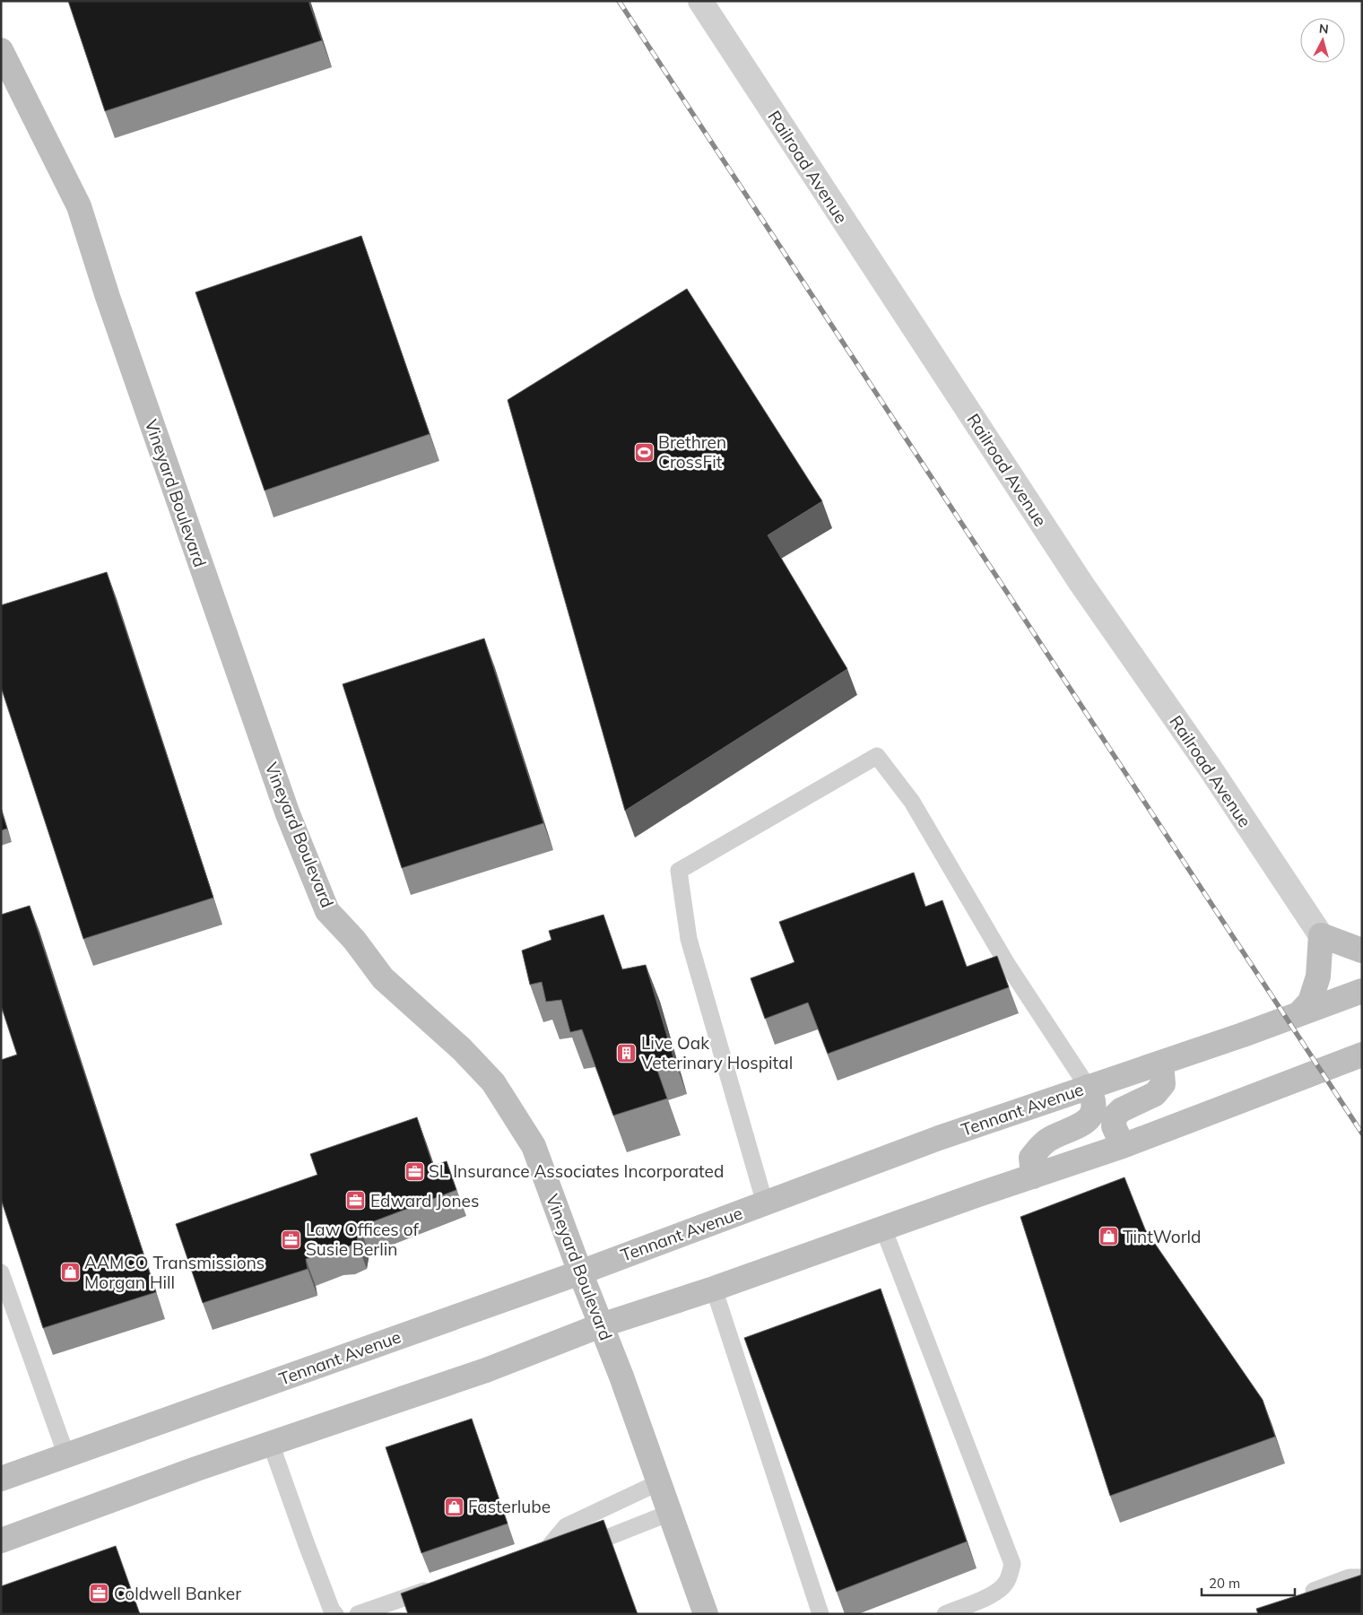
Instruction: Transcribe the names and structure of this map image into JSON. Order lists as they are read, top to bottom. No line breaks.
{"streets":{"main road":["Vineyard Boulevard","Tennant Avenue"],"street":["Railroad Avenue"]},"crossings":[["Vineyard Boulevard","Tennant Avenue"]],"places":{"sports":["Brethren CrossFit"],"building":["Live Oak Veterinary Hospital"],"office":["SL Insurance Associates Incorporated","Edward Jones","Law Offices of Susie Berlin","Coldwell Banker"],"shop":["TintWorld","AAMCO Transmissions Morgan Hill","Fasterlube"]},"scale_bar":"20 m","north":"top"}
